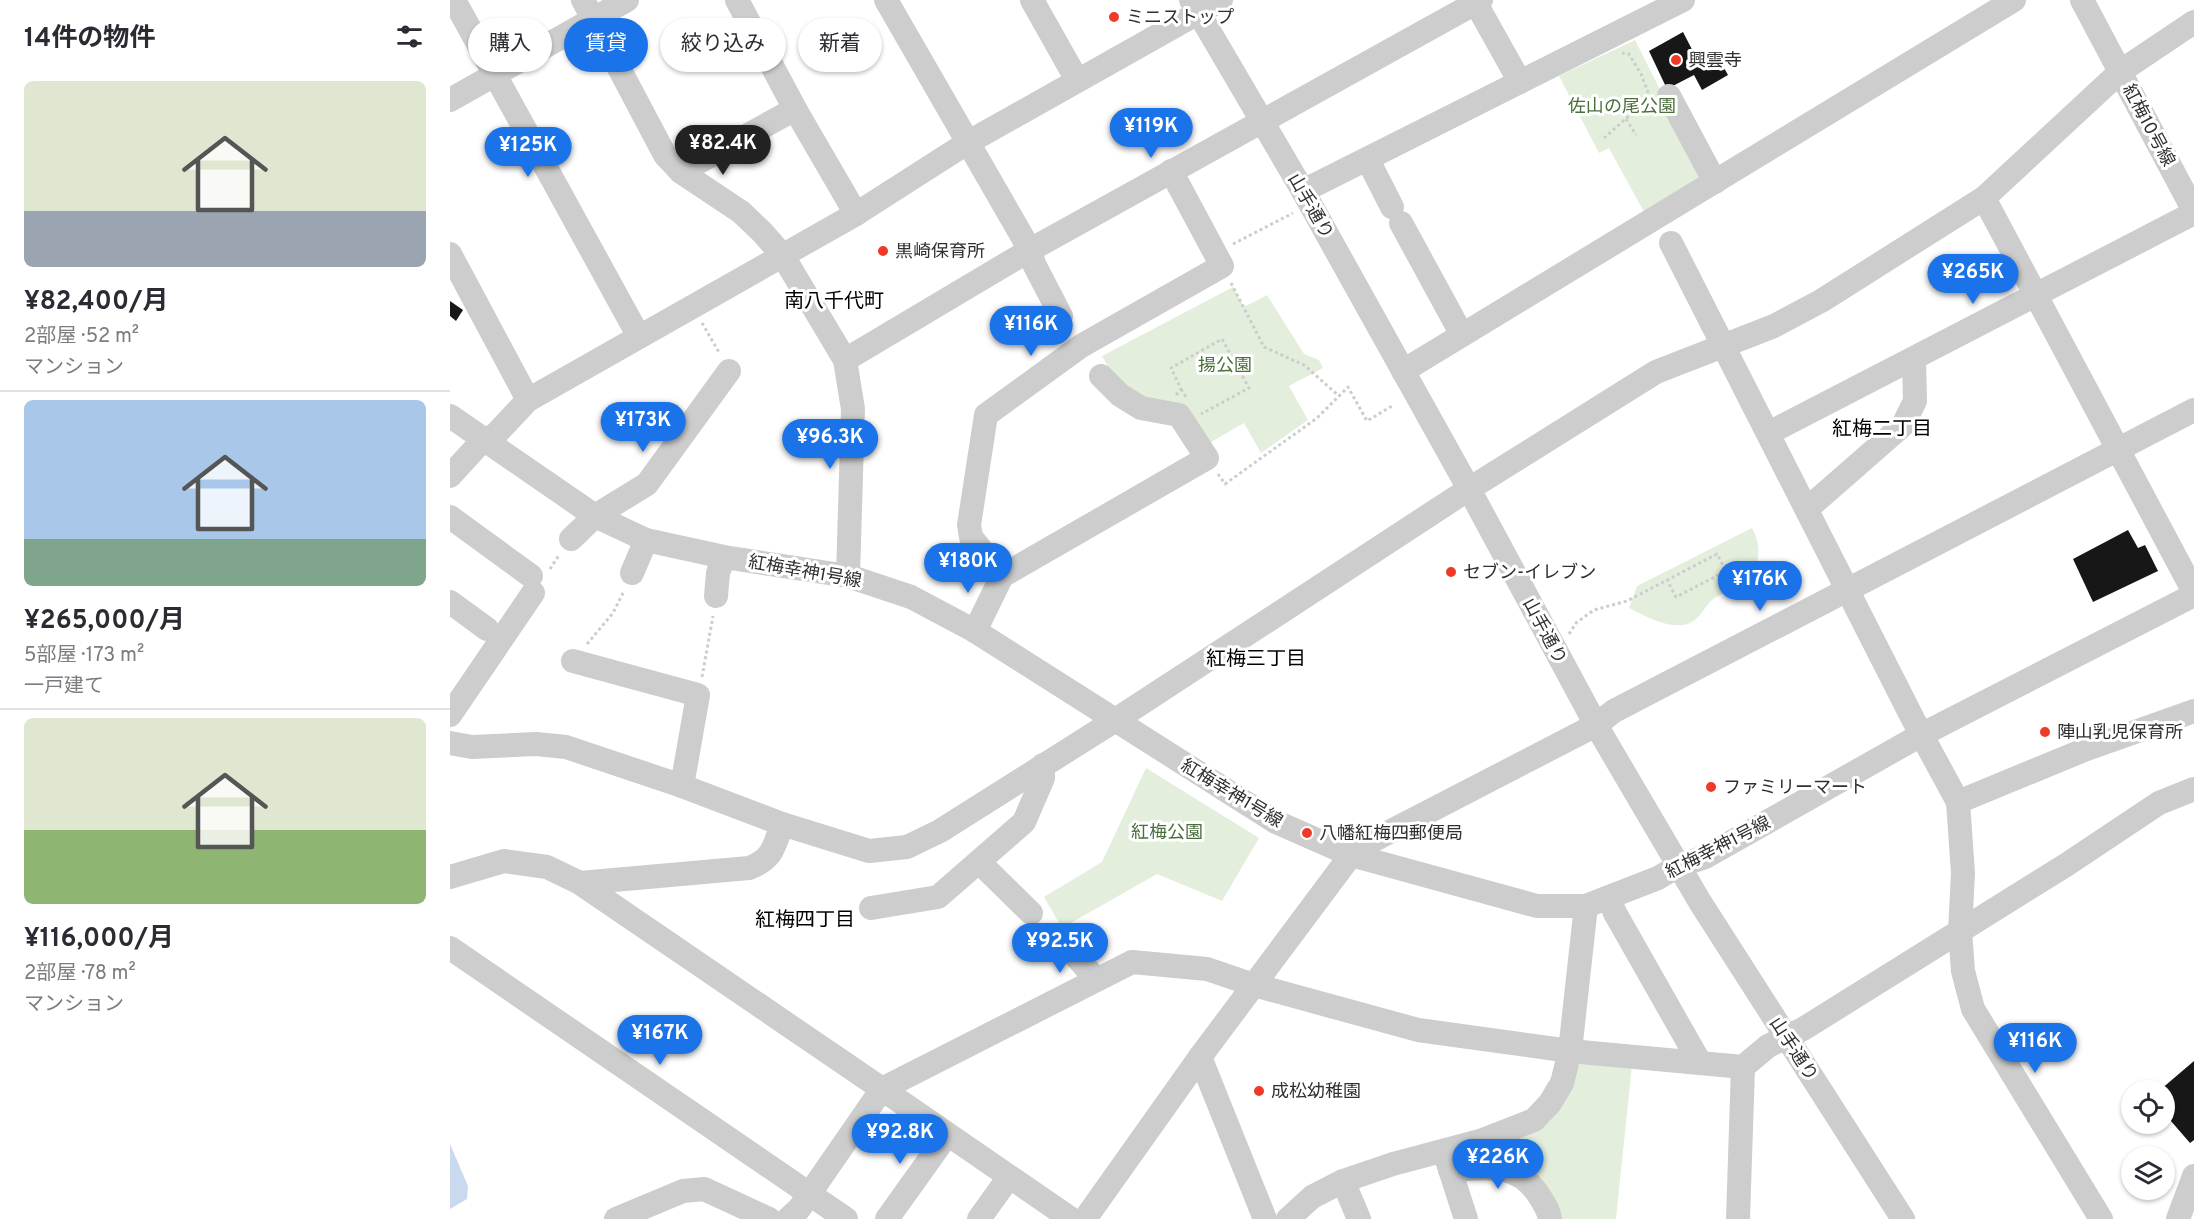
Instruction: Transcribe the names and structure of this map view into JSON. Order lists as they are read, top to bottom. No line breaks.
{"streets":{"street":["紅梅10号線","山手通り","紅梅幸神1号線"]},"crossings":[["山手通り","紅梅幸神1号線"]],"districts":["南八千代町","紅梅二丁目","紅梅三丁目","紅梅四丁目"],"parks":["佐山の尾公園","揚公園","紅梅公園"],"places":["ミニストップ","興雲寺","黒崎保育所","セブン-イレブン","陣山乳児保育所","ファミリーマート","八幡紅梅四郵便局","成松幼稚園"],"page":{"heading":"14件の物件","chip":["購入","賃貸","絞り込み","新着"],"list":[{"name":"¥82,400/月","note":"2部屋 · 52 m² · マンション"},{"name":"¥265,000/月","note":"5部屋 · 173 m² · 一戸建て"},{"name":"¥116,000/月","note":"2部屋 · 78 m² · マンション"}],"price":["¥119K","¥82.4K","¥125K","¥265K","¥116K","¥173K","¥96.3K","¥180K","¥176K","¥92.5K","¥167K","¥116K","¥92.8K","¥226K"]}}
